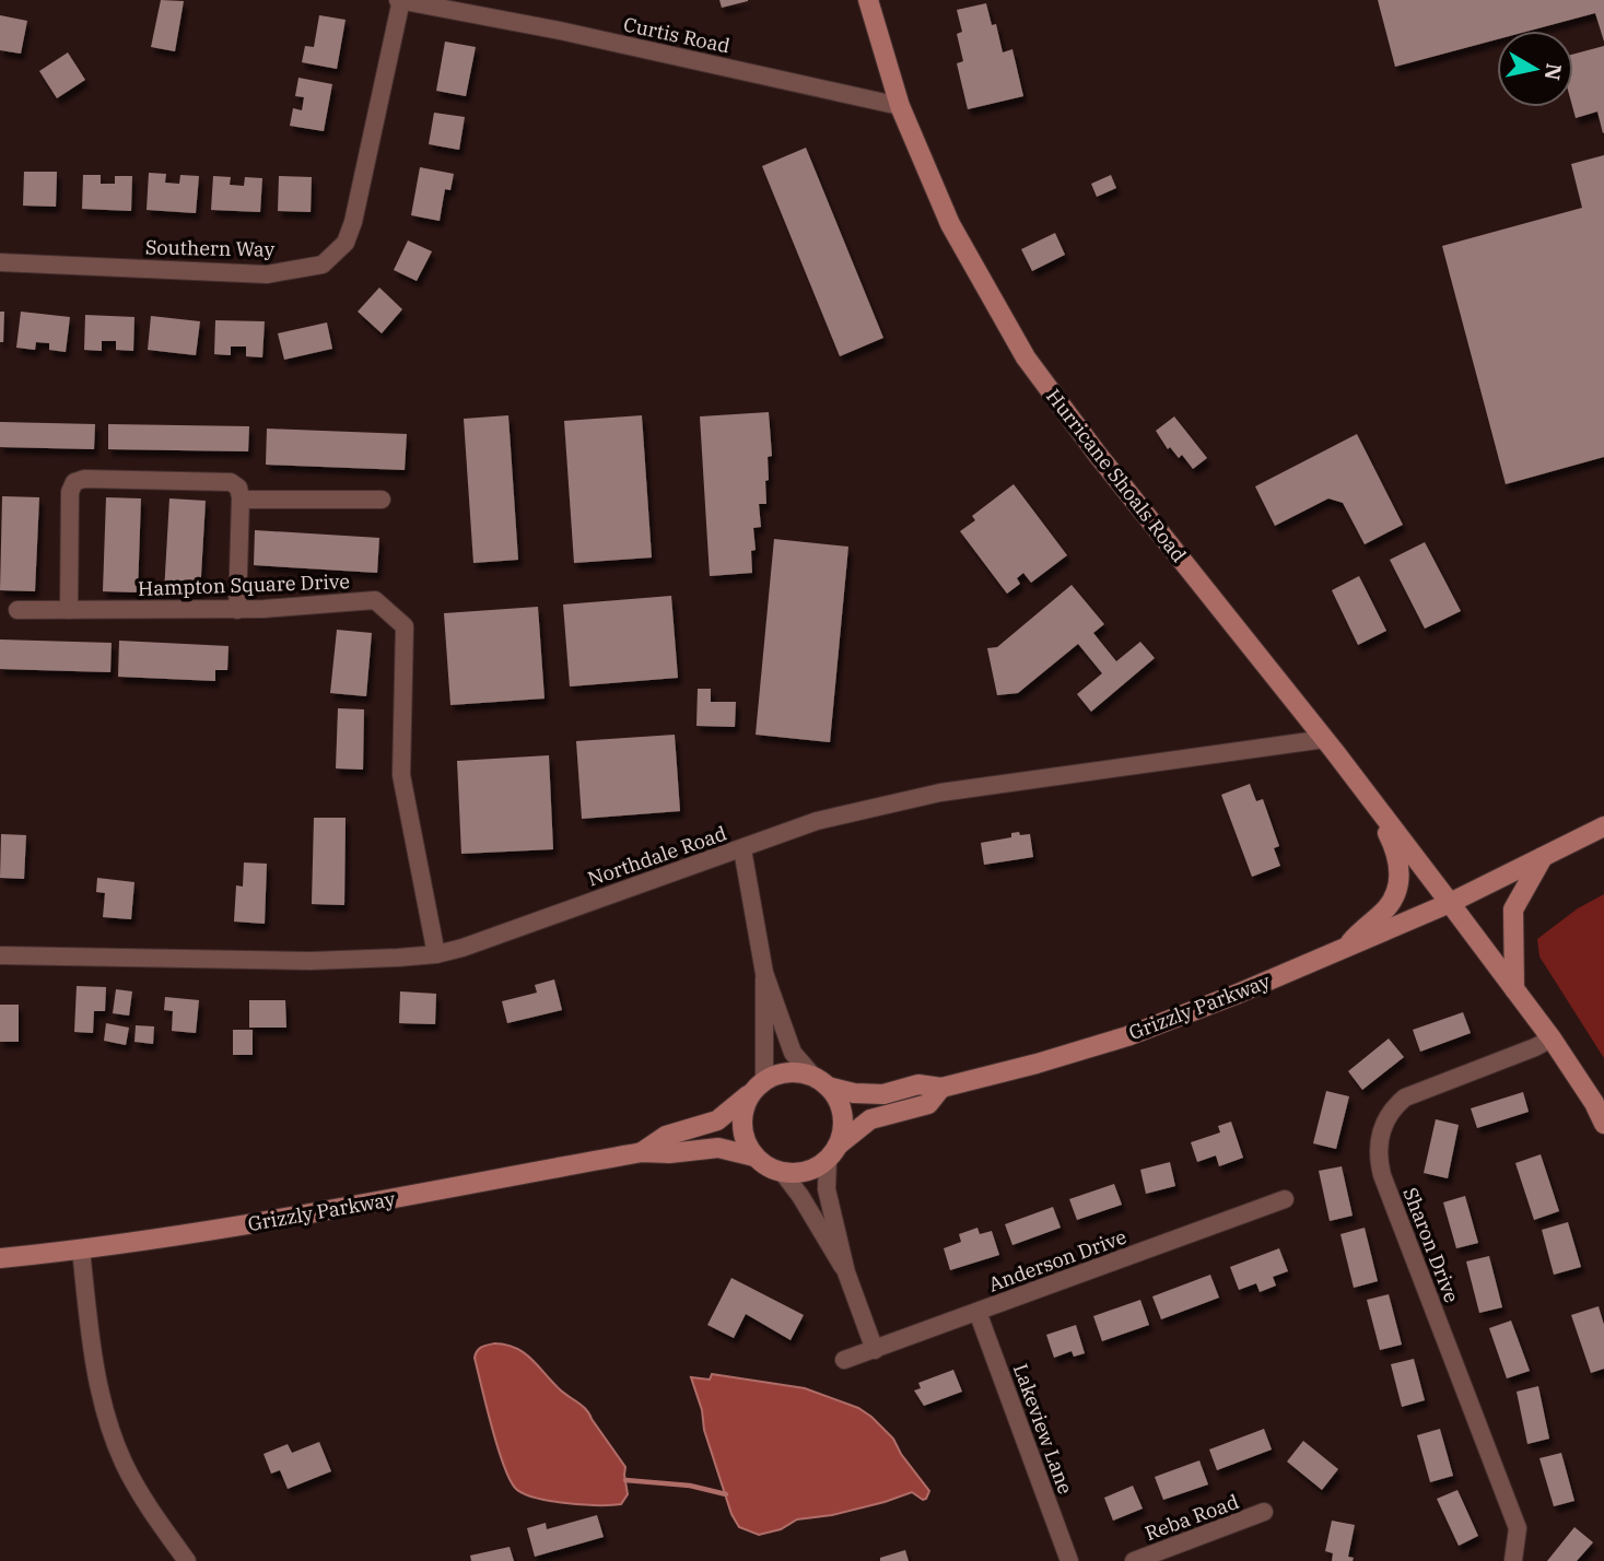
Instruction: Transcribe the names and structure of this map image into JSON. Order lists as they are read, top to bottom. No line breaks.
{"streets":{"street":["Curtis Road","Southern Way","Hurricane Shoals Road","Hampton Square Drive","Northdale Road","Grizzly Parkway","Sharon Drive","Anderson Drive","Lakeview Lane","Reba Road"]},"crossings":[["Curtis Road","Southern Way"],["Curtis Road","Hurricane Shoals Road"],["Hurricane Shoals Road","Northdale Road"],["Hurricane Shoals Road","Grizzly Parkway"],["Hurricane Shoals Road","Sharon Drive"],["Hampton Square Drive","Northdale Road"],["Anderson Drive","Lakeview Lane"]],"north":"right"}
